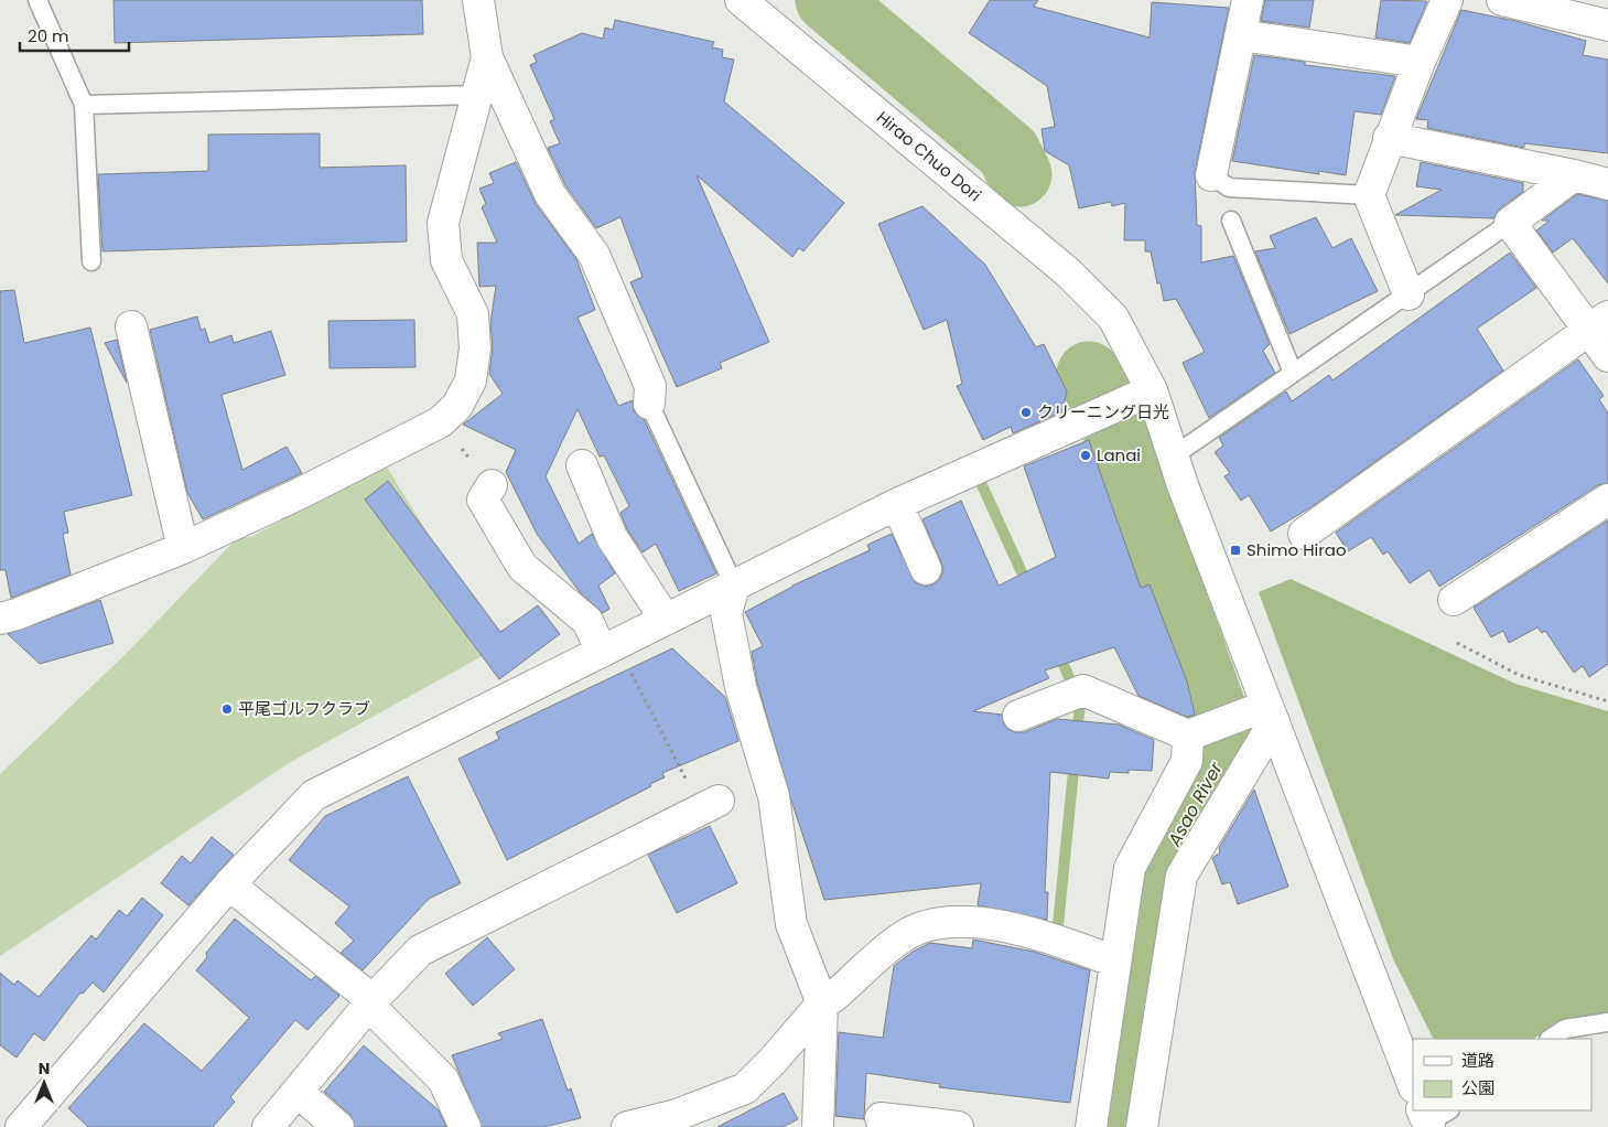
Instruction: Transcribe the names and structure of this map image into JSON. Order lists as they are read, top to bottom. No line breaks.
{"streets":{"street":["Hirao Chuo Dori"]},"water":["Asao River"],"places":{"other":["クリーニング日光","Lanai","平尾ゴルフクラブ"],"transit":["Shimo Hirao"]},"legend":["道路","公園"],"scale_bar":"20 m","north":"top"}
